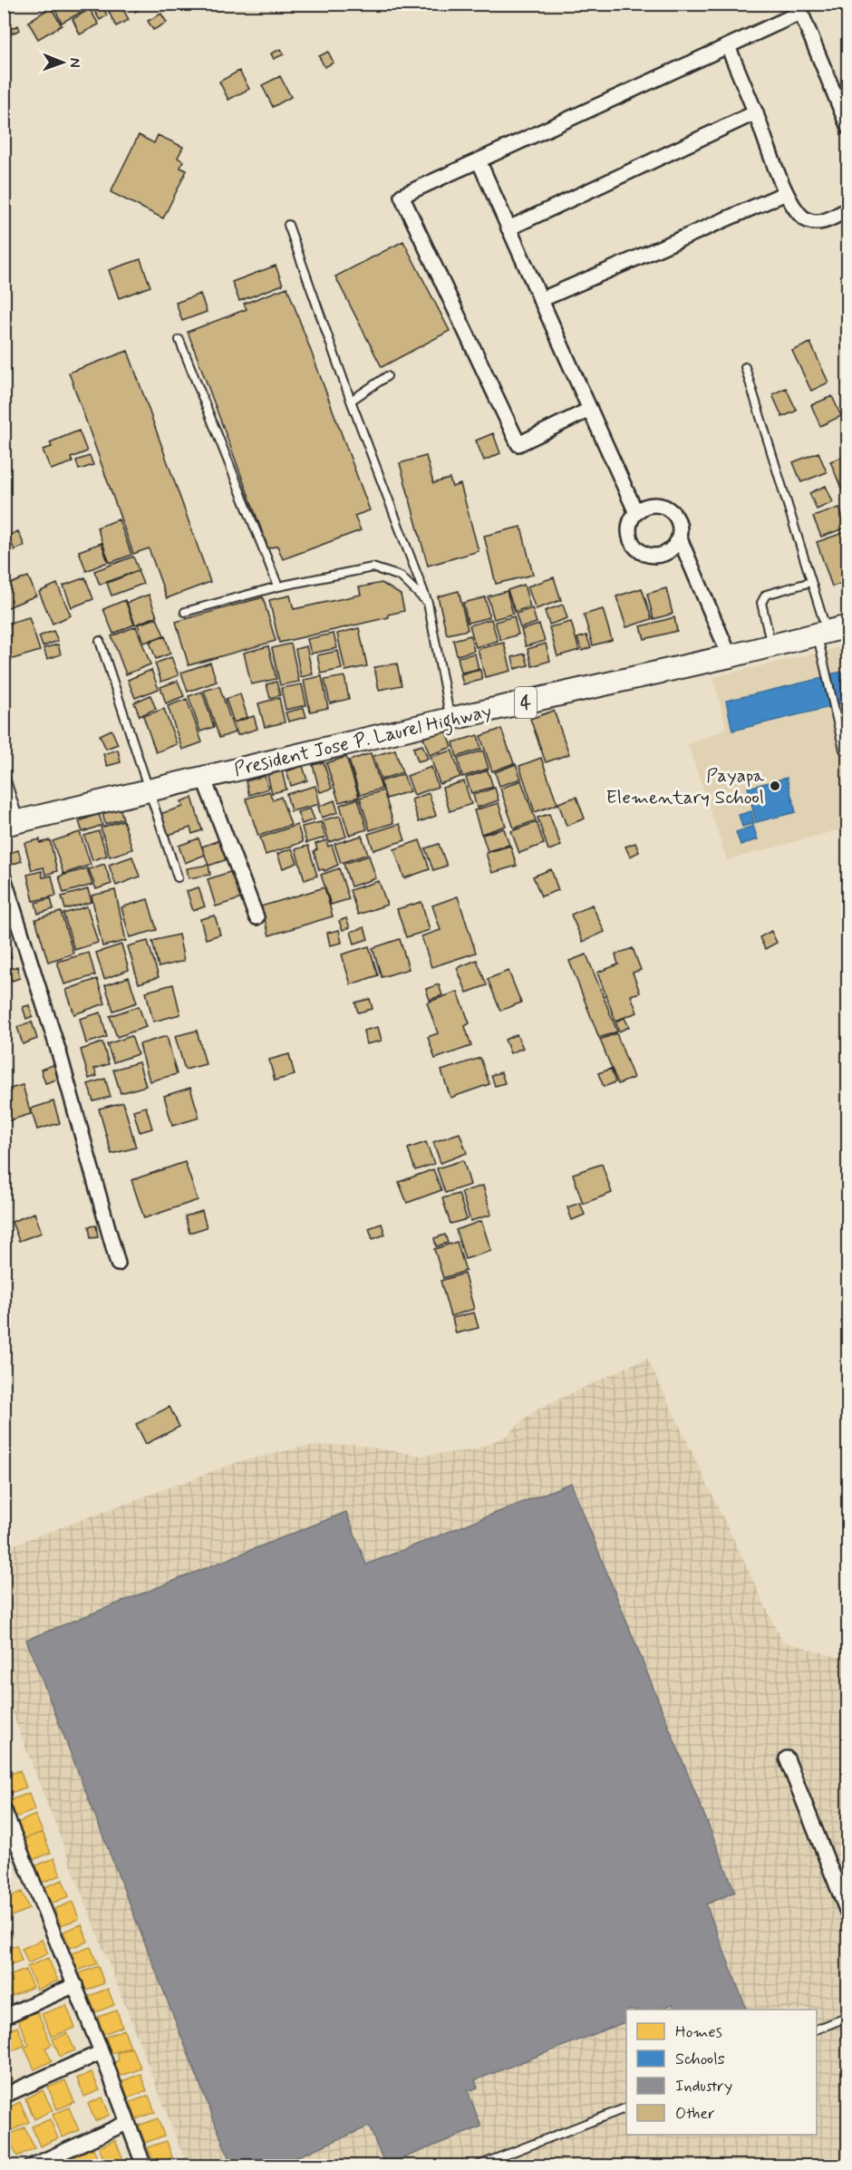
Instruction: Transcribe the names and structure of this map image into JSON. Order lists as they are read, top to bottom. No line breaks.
{"streets":{"highway":["4","President Jose P. Laurel Highway"]},"places":["Payapa Elementary School"],"legend":["Homes","Schools","Industry","Other"],"north":"right"}
